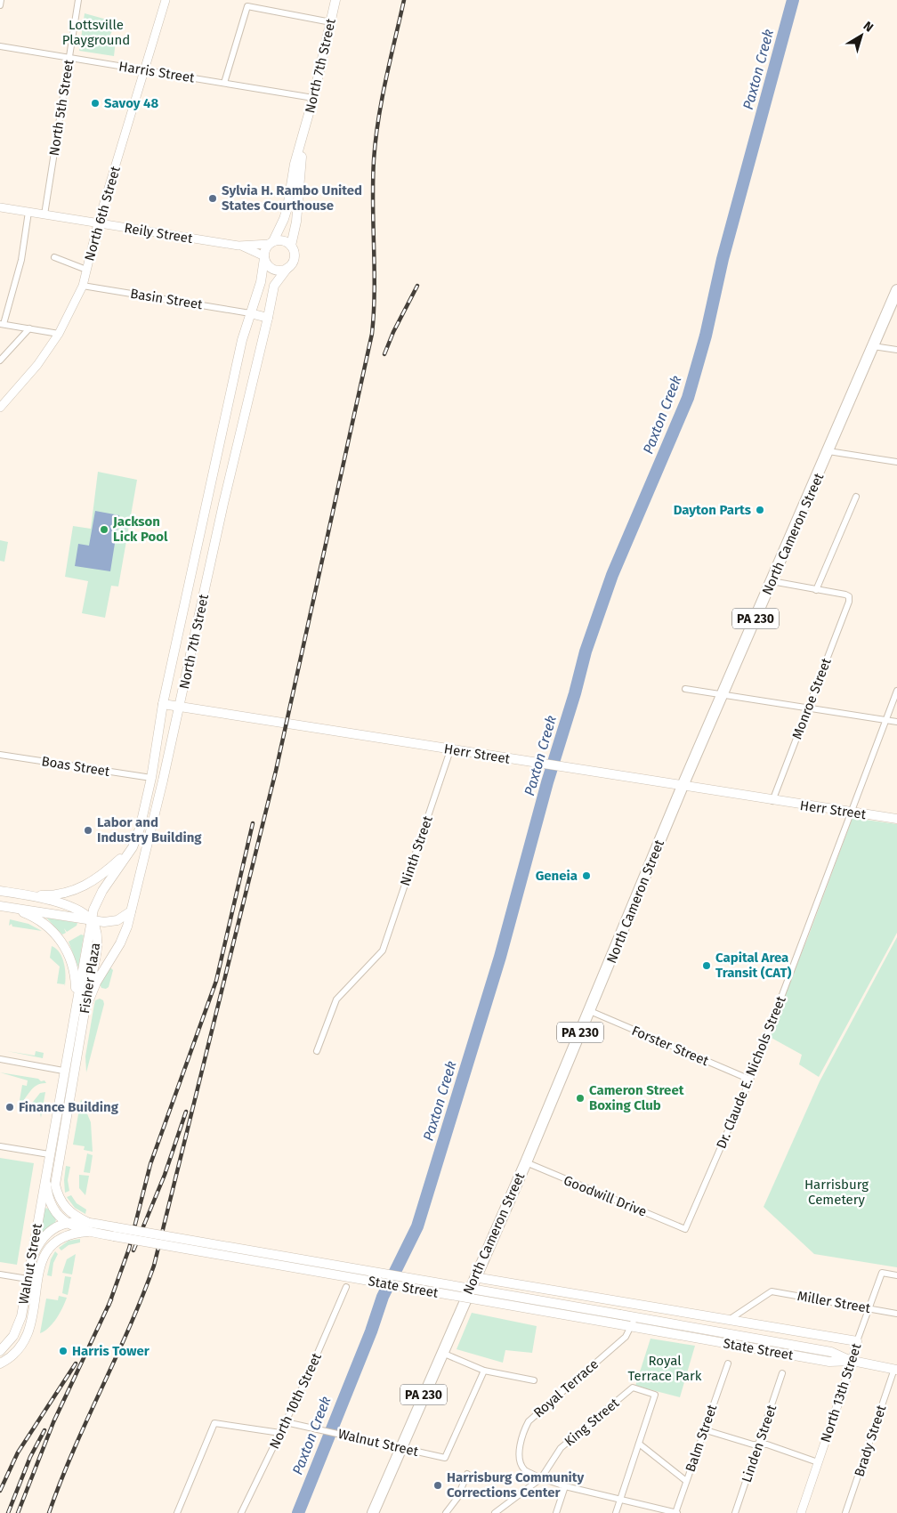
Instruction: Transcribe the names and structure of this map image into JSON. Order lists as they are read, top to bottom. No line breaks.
{"streets":{"highway":["North Cameron Street","PA 230"],"main road":["North 7th Street","North 6th Street","Reily Street","Herr Street","Fisher Plaza","Walnut Street","State Street","North 13th Street"],"street":["Harris Street","North 5th Street","Basin Street","Monroe Street","Boas Street","Ninth Street","Forster Street","Dr. Claude E. Nichols Street","Goodwill Drive","Miller Street","Royal Terrace","North 10th Street","King Street","Balm Street","Brady Street","Linden Street"]},"crossings":[["North 7th Street","Harris Street"],["North 7th Street","Reily Street"],["North 7th Street","Basin Street"],["North 7th Street","Herr Street"],["North 7th Street","Boas Street"],["North 7th Street","Fisher Plaza"],["Harris Street","North 5th Street"],["Harris Street","North 6th Street"],["North 5th Street","Reily Street"],["North 6th Street","Reily Street"],["North 6th Street","Basin Street"],["North Cameron Street","Herr Street"],["North Cameron Street","Forster Street"],["North Cameron Street","Goodwill Drive"],["North Cameron Street","Walnut Street"],["North Cameron Street","State Street"],["Monroe Street","Herr Street"],["Herr Street","Ninth Street"],["Herr Street","Dr. Claude E. Nichols Street"],["Fisher Plaza","Walnut Street"],["Fisher Plaza","State Street"],["Forster Street","Dr. Claude E. Nichols Street"],["Dr. Claude E. Nichols Street","Goodwill Drive"],["Walnut Street","State Street"],["Walnut Street","North 10th Street"],["State Street","Miller Street"],["State Street","Royal Terrace"],["State Street","North 13th Street"],["State Street","Brady Street"],["Miller Street","North 13th Street"],["Royal Terrace","King Street"]],"water":["Paxton Creek"],"parks":["Lottsville Playground","Harrisburg Cemetery","Royal Terrace Park"],"places":["Savoy 48","Sylvia H. Rambo United States Courthouse","Dayton Parts","Jackson Lick Pool","Labor and Industry Building","Geneia","Capital Area Transit (CAT)","Cameron Street Boxing Club","Finance Building","Harris Tower","Harrisburg Community Corrections Center"],"north":"top right"}
